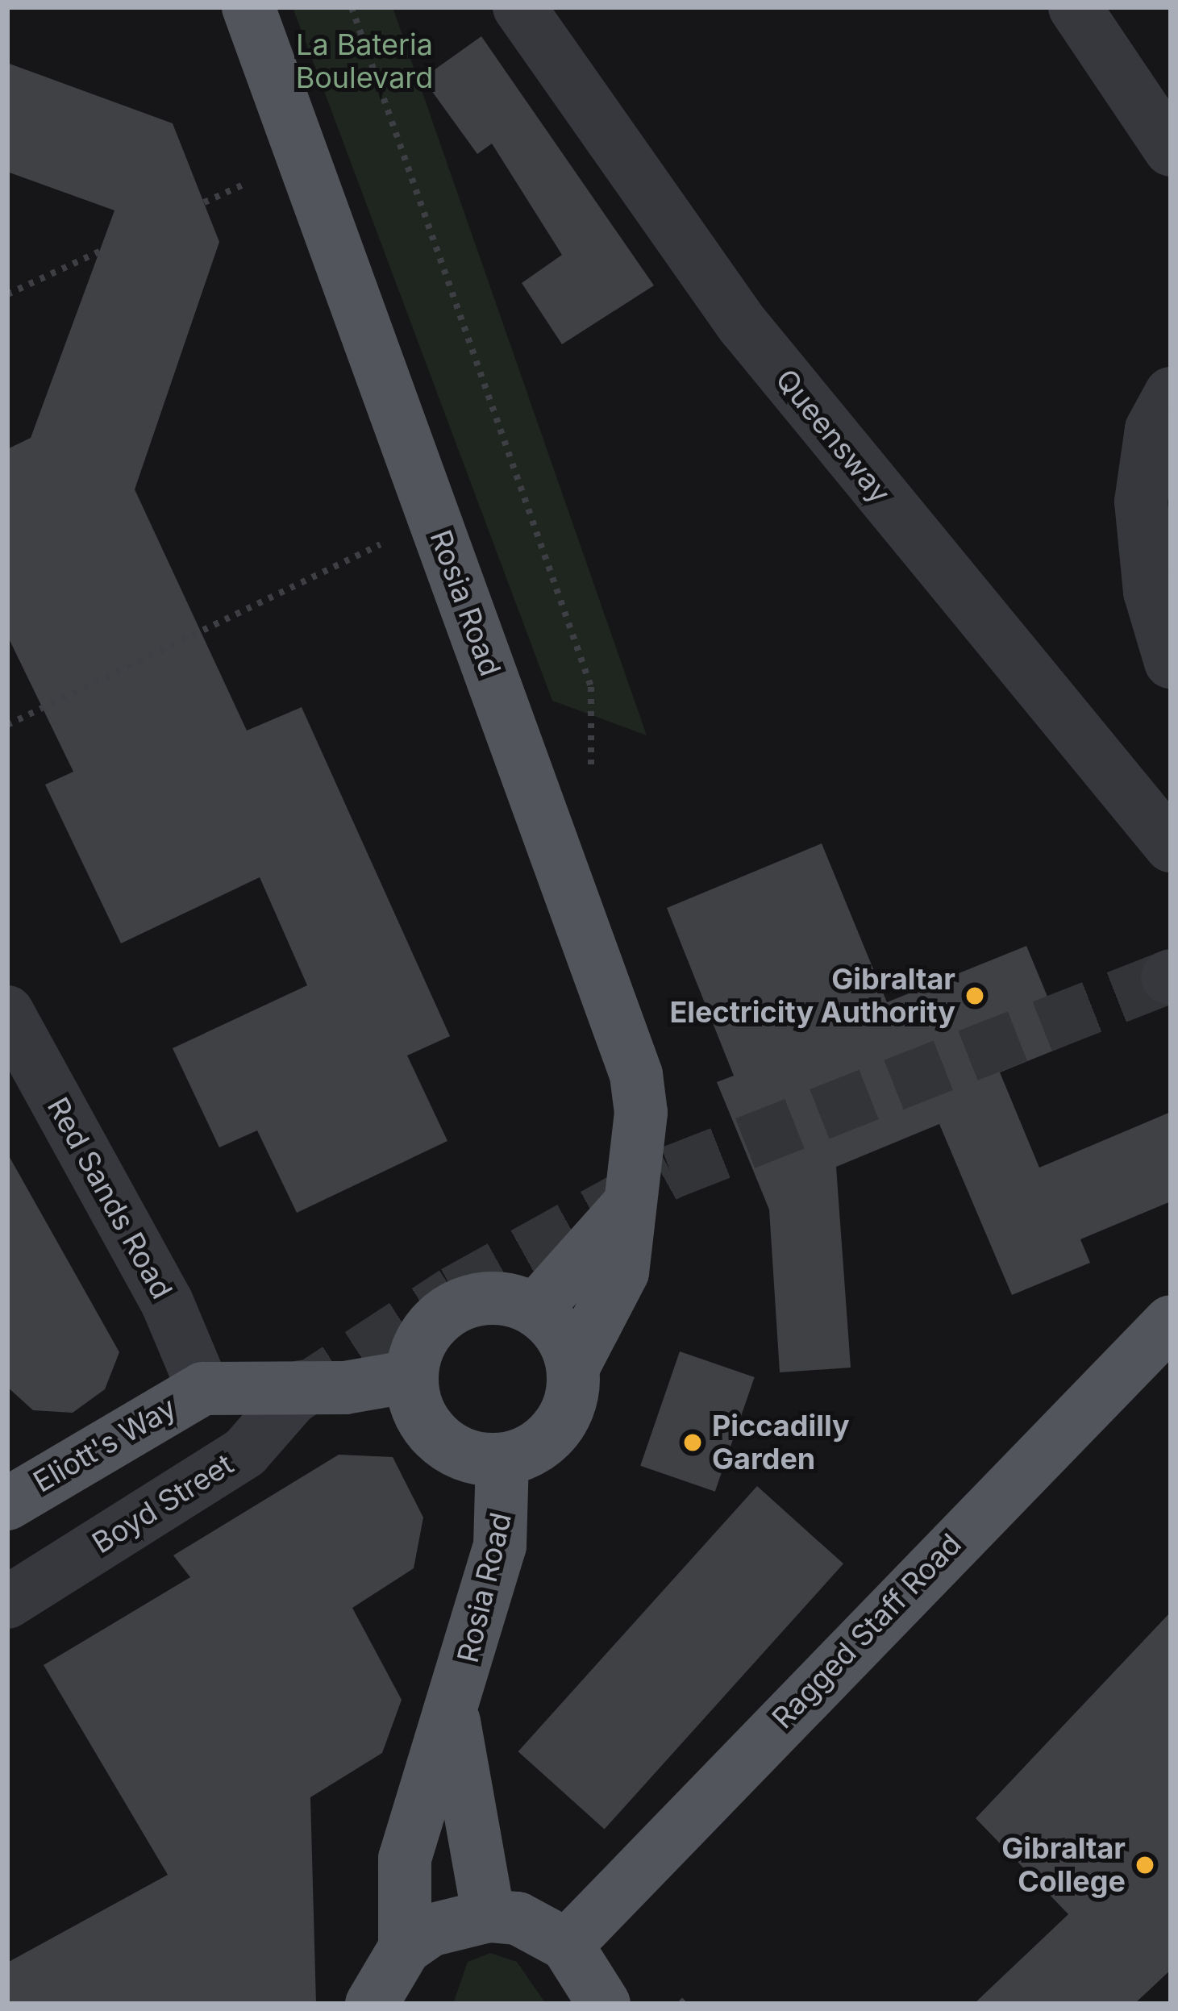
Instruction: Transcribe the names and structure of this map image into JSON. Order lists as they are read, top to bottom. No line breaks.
{"streets":{"main road":["Rosia Road","Eliott's Way","Ragged Staff Road"],"street":["Queensway","Red Sands Road","Boyd Street"]},"crossings":[["Red Sands Road","Eliott's Way"]],"parks":["La Bateria Boulevard"],"places":["Gibraltar Electricity Authority","Piccadilly Garden","Gibraltar College"]}
